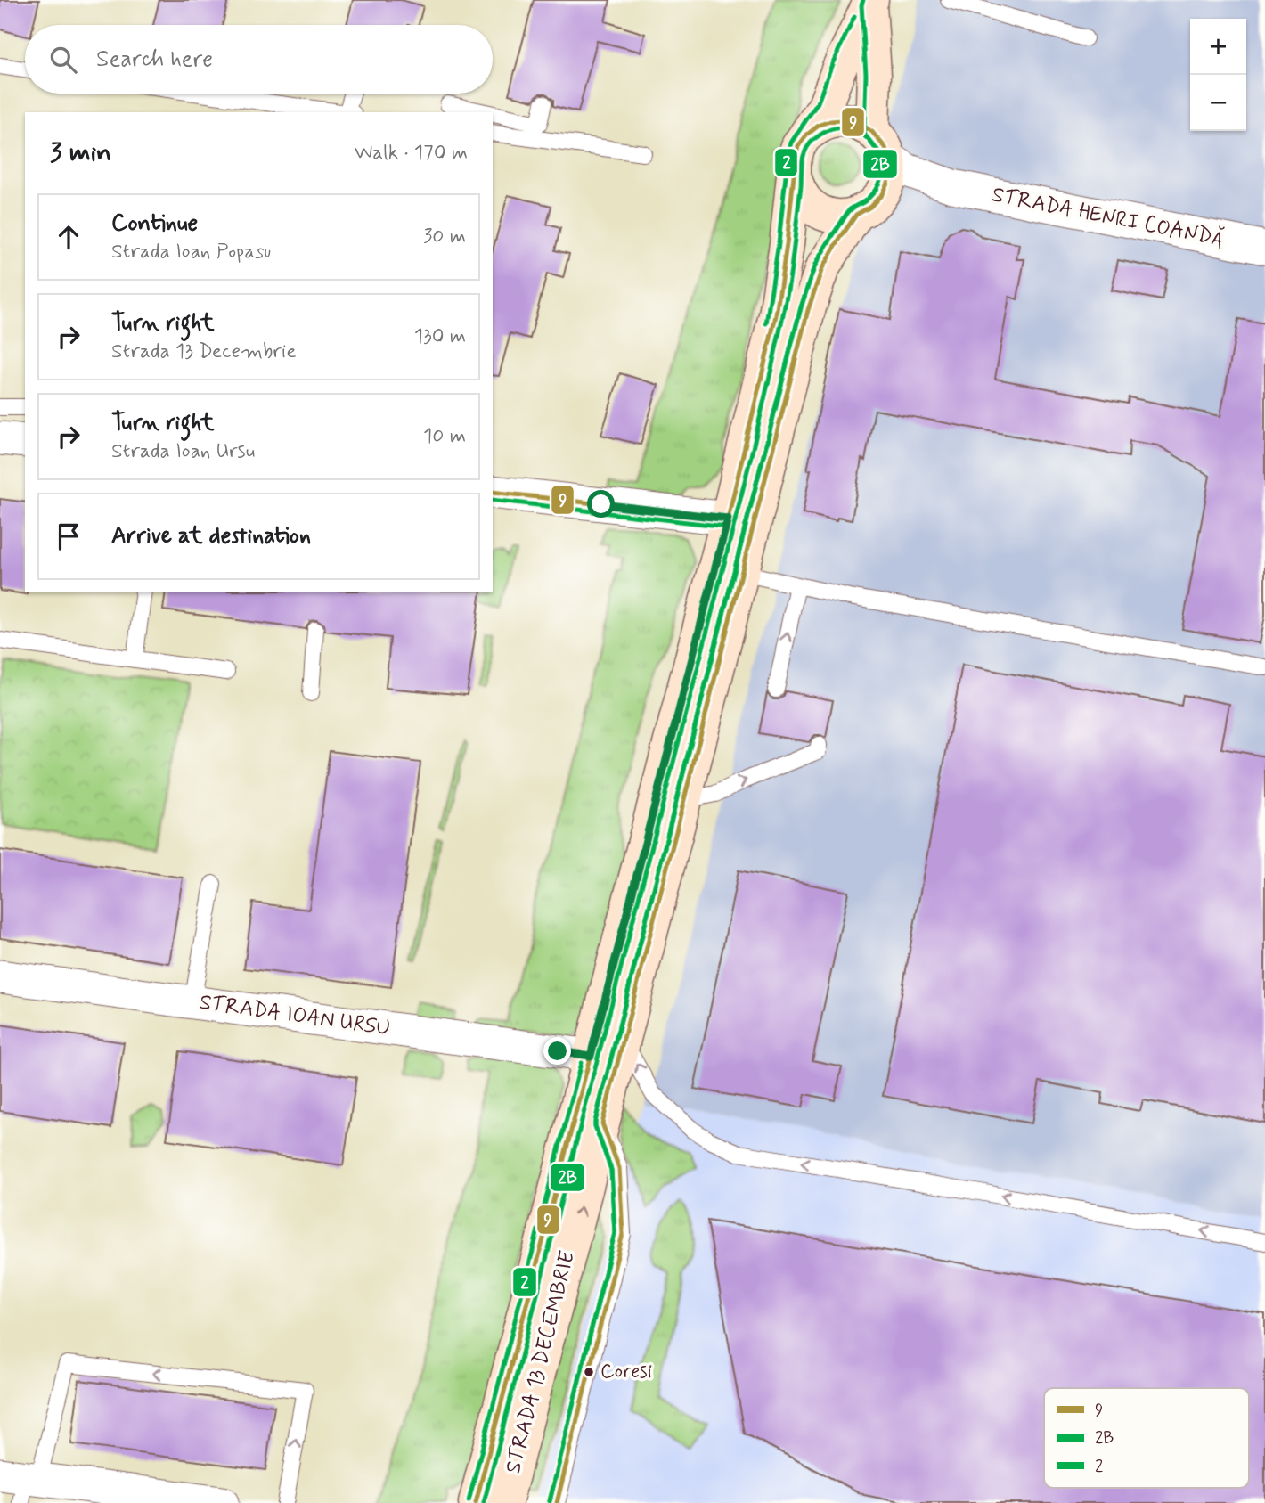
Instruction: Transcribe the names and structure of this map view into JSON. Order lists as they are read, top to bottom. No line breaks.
{"streets":{"main road":["STRADA 13 DECEMBRIE"],"street":["STRADA HENRI COANDĂ","STRADA IOAN URSU"]},"crossings":[["STRADA HENRI COANDĂ","STRADA 13 DECEMBRIE"],["STRADA IOAN URSU","STRADA 13 DECEMBRIE"]],"places":["Coresi"],"lines":["transit line 2","transit line 9","transit line 2B"],"legend":["9","2B","2"],"page":{"map_buttons":["+","−"],"search":"Search here","heading":["3 min","Walk · 170 m"],"list":[["Continue","Strada Ioan Popasu","30 m"],["Turn right","Strada 13 Decembrie","130 m"],["Turn right","Strada Ioan Ursu","10 m"],"Arrive at destination"]}}
